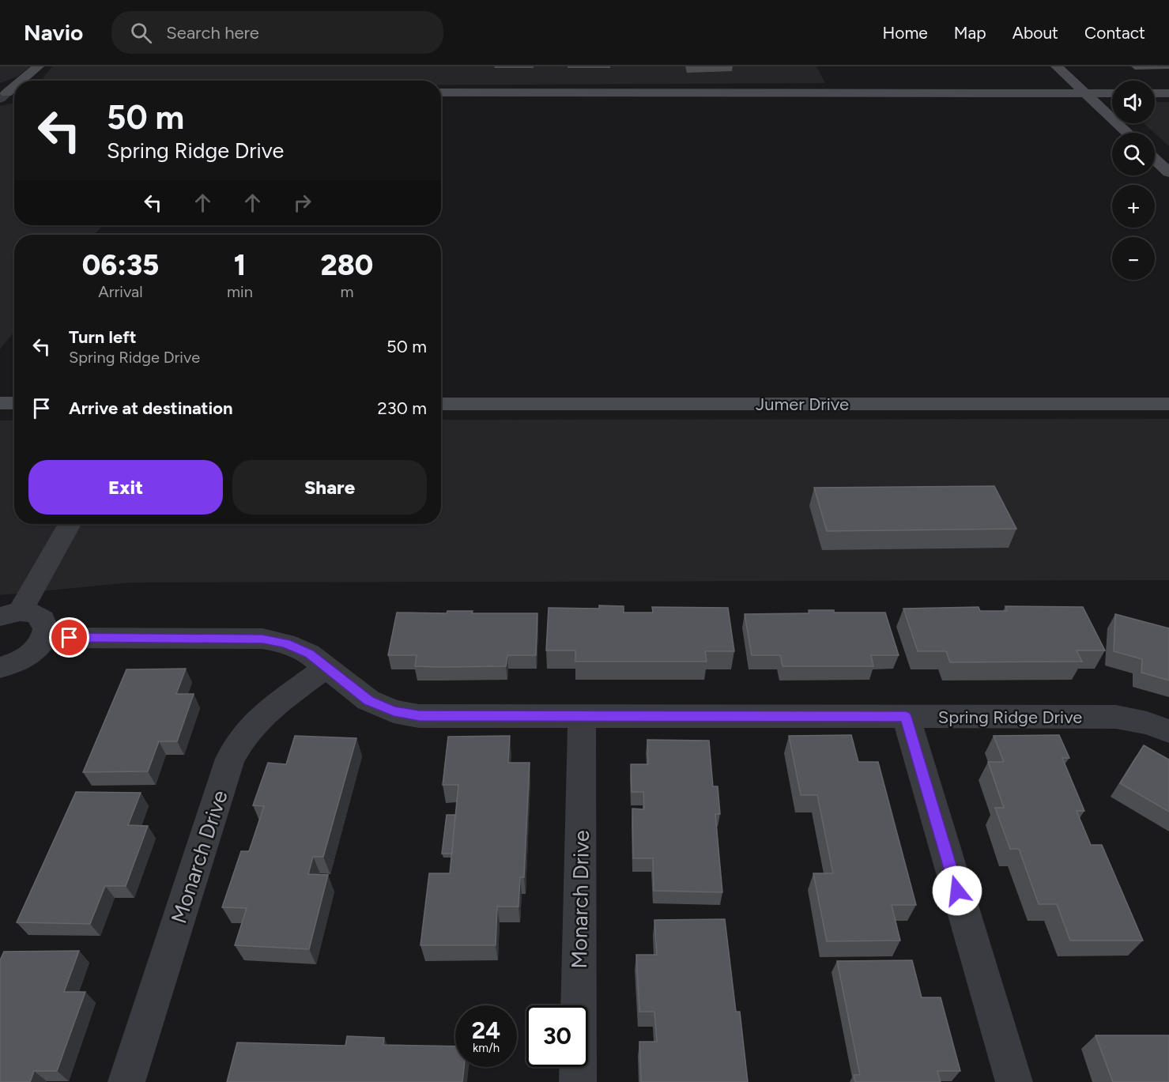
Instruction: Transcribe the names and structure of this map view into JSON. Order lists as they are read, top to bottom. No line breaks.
{"streets":{"main road":["Jumer Drive"],"street":["Spring Ridge Drive","Monarch Drive"]},"crossings":[["Spring Ridge Drive","Monarch Drive"]],"page":{"header":"Navio","search":"Search here","nav":["Home","Map","About","Contact"],"map_buttons":["+","−"],"turn":["50 m","Spring Ridge Drive"],"eta":["06:35","Arrival","1","min","280","m"],"list":[{"name":"Turn left","note":"Spring Ridge Drive","value":"50 m"},{"name":"Arrive at destination","value":"230 m"}],"buttons":["Exit","Share"],"speed":"24 km/h","limit":"30"}}
